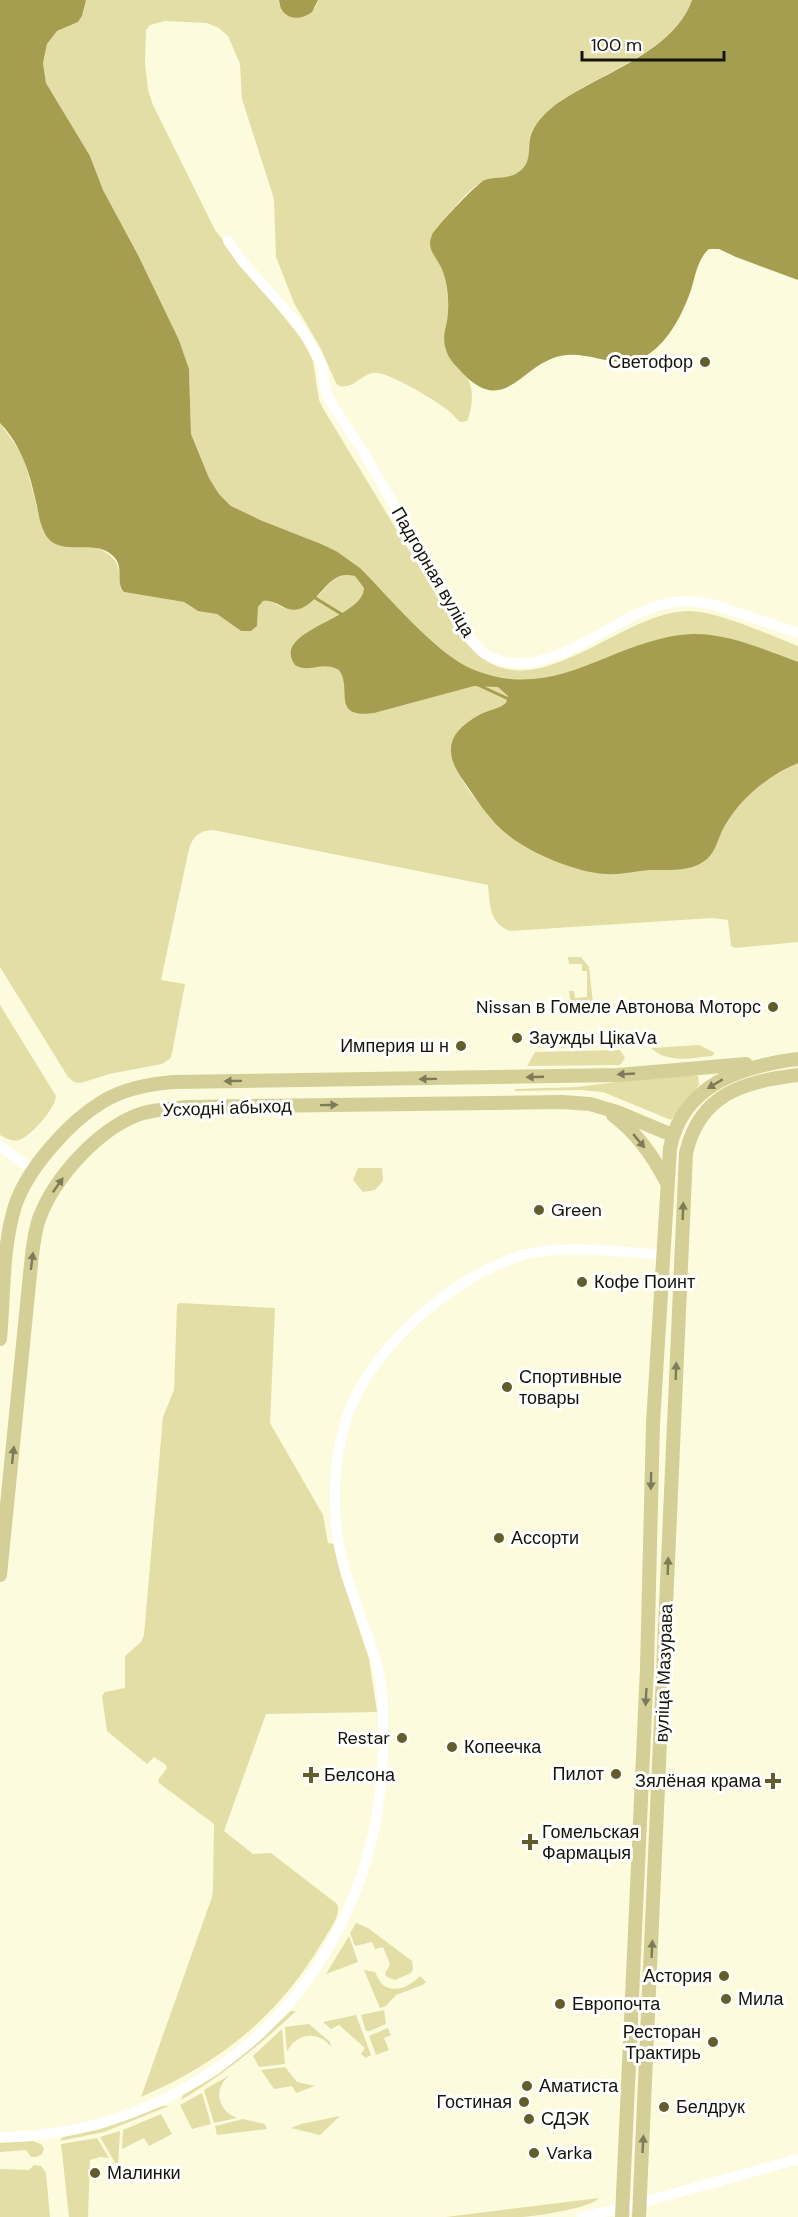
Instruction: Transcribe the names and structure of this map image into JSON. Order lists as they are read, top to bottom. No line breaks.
{"streets":{"main road":["Усходні абыход","вуліца Мазурава"],"street":["Падгорная вуліца"]},"crossings":[["Усходні абыход","вуліца Мазурава"]],"places":{"other":["Светофор","Nissan в Гомеле Автонова Моторс","Заужды ЦікаVа","Империя ш н","Green","Кофе Поинт","Спортивные товары","Ассорти","Restar","Копеечка","Пилот","Астория","Мила","Европочта","Ресторан Трактирь","Аматиста","Гостиная","Белдрук","СДЭК","Varka","Малинки"],"health":["Белсона","Зялёная крама","Гомельская Фармацыя"]},"scale_bar":"100 m"}
